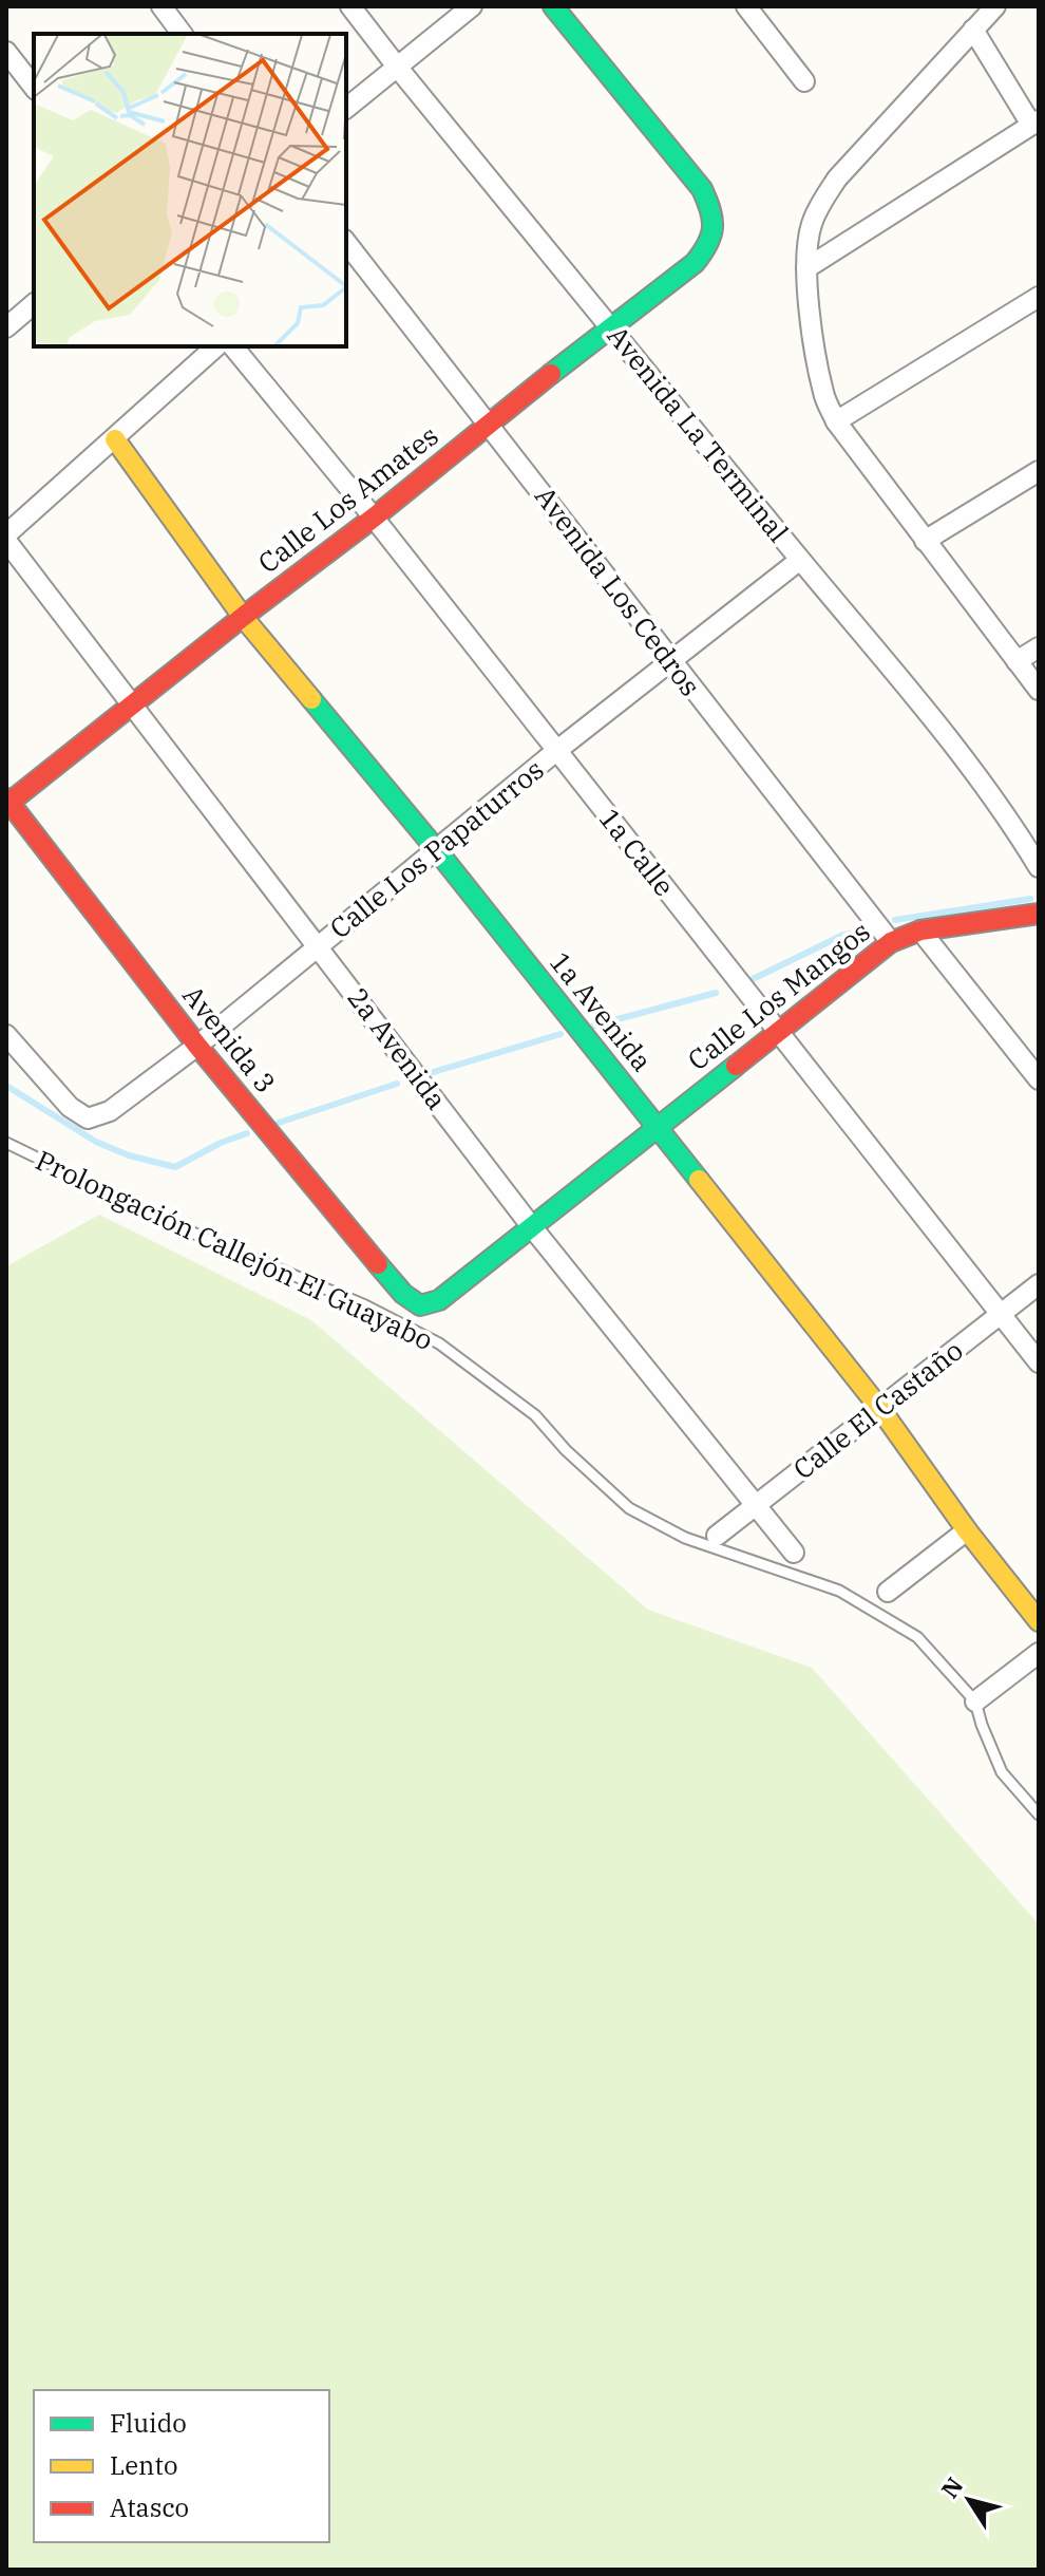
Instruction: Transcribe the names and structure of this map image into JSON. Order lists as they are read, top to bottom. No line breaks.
{"streets":{"street":["Avenida La Terminal","Calle Los Amates","Avenida Los Cedros","Calle Los Papaturros","1a Calle","Calle Los Mangos","1a Avenida","Avenida 3","2a Avenida","Calle El Castaño"],"lane":["Prolongación Callejón El Guayabo"]},"crossings":[["Avenida La Terminal","Calle Los Amates"],["Avenida La Terminal","Calle Los Papaturros"],["Calle Los Amates","Avenida Los Cedros"],["Calle Los Amates","1a Calle"],["Calle Los Amates","1a Avenida"],["Calle Los Amates","Avenida 3"],["Calle Los Amates","2a Avenida"],["Avenida Los Cedros","Calle Los Papaturros"],["Avenida Los Cedros","Calle Los Mangos"],["Calle Los Papaturros","1a Calle"],["Calle Los Papaturros","1a Avenida"],["Calle Los Papaturros","Avenida 3"],["Calle Los Papaturros","2a Avenida"],["1a Calle","Calle Los Mangos"],["1a Calle","Calle El Castaño"],["Calle Los Mangos","1a Avenida"],["Calle Los Mangos","Avenida 3"],["Calle Los Mangos","2a Avenida"],["1a Avenida","Calle El Castaño"],["2a Avenida","Calle El Castaño"]],"legend":["Fluido","Lento","Atasco"],"north":"top left"}
